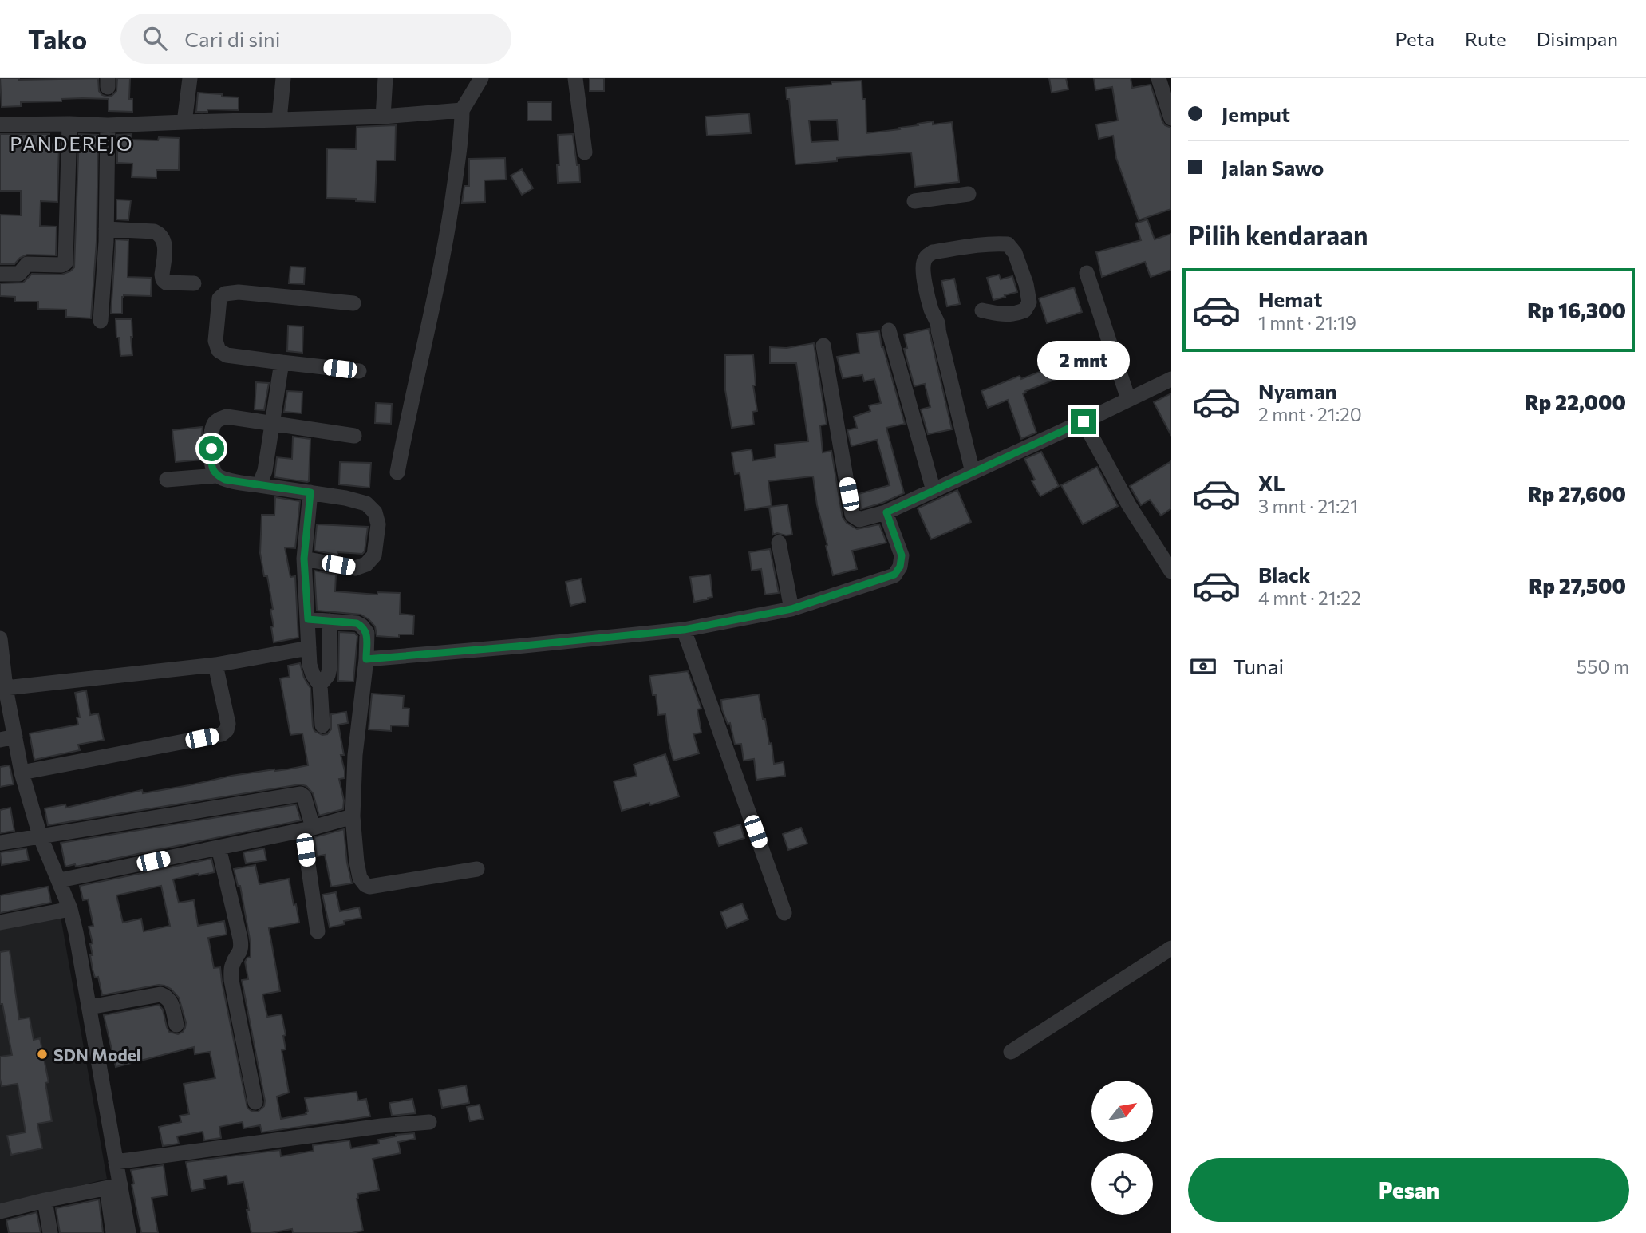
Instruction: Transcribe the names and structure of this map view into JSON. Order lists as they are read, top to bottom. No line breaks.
{"districts":["PANDEREJO"],"places":["SDN Model"],"north":"top right","page":{"header":"Tako","search":"Cari di sini","nav":["Peta","Rute","Disimpan"],"banner":["Jemput","Jalan Sawo"],"heading":"Pilih kendaraan","list":[{"name":"Hemat","note":"1 mnt · 21:19","value":"Rp 16,300"},{"name":"Nyaman","note":"2 mnt · 21:20","value":"Rp 22,000"},{"name":"XL","note":"3 mnt · 21:21","value":"Rp 27,600"},{"name":"Black","note":"4 mnt · 21:22","value":"Rp 27,500"}],"bubble":"2 mnt","pay":["Tunai","550 m"],"buttons":"Pesan"}}
